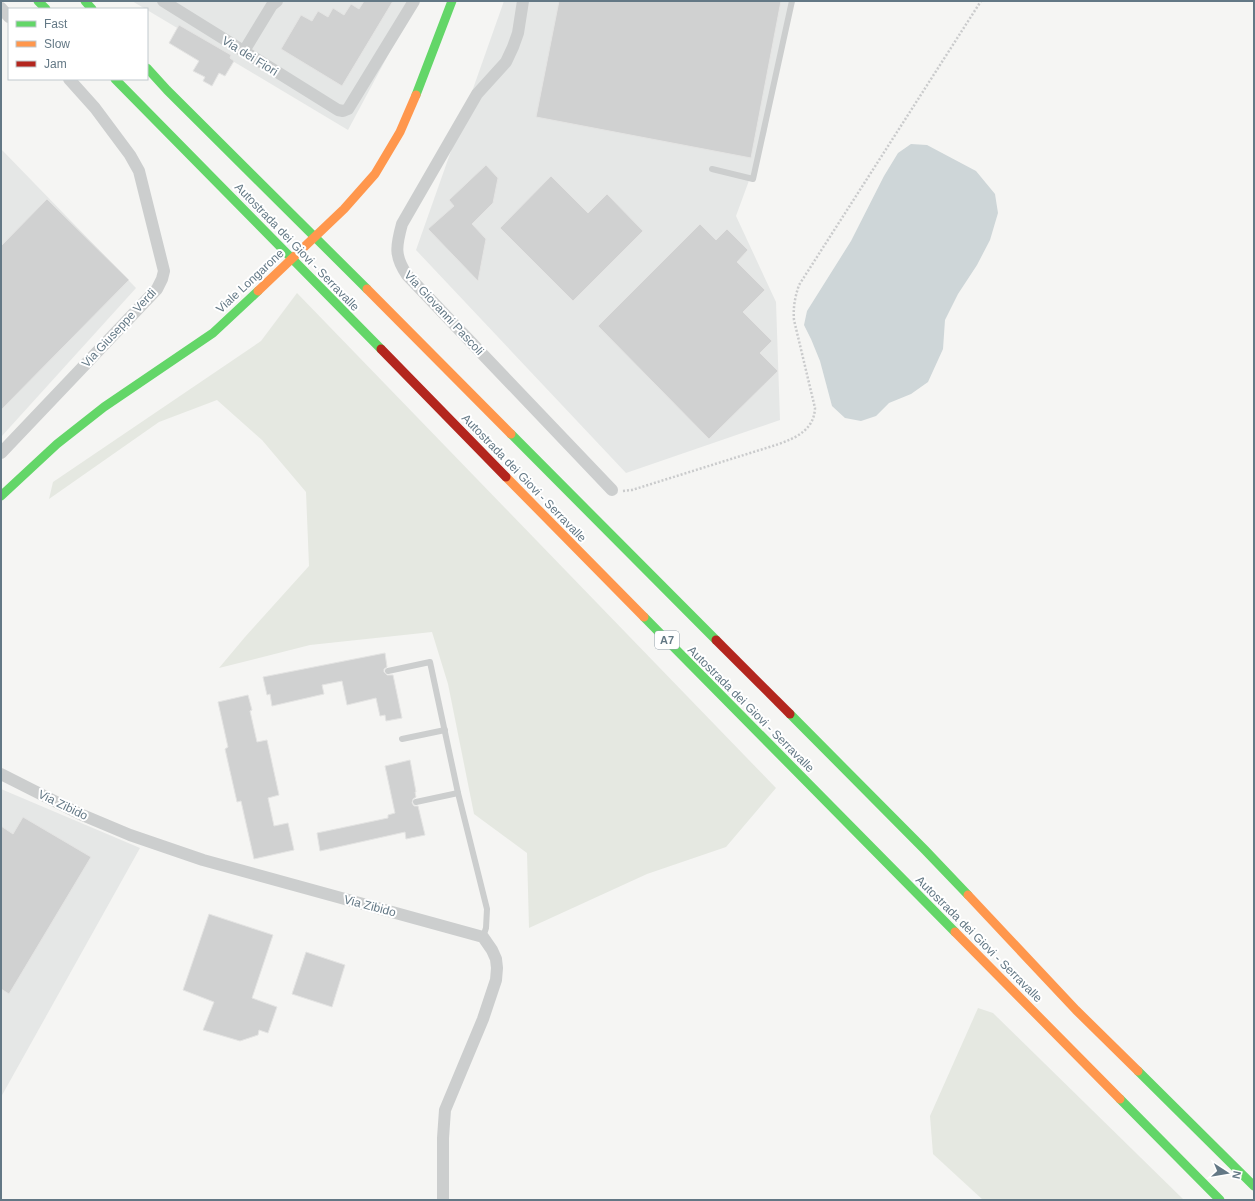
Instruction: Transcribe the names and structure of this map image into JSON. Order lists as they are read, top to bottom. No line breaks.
{"streets":{"main road":["Autostrada dei Giovi - Serravalle","Viale Longarone","A7"],"street":["Via dei Fiori","Via Giovanni Pascoli","Via Giuseppe Verdi","Via Zibido"]},"legend":["Fast","Slow","Jam"],"north":"right"}
